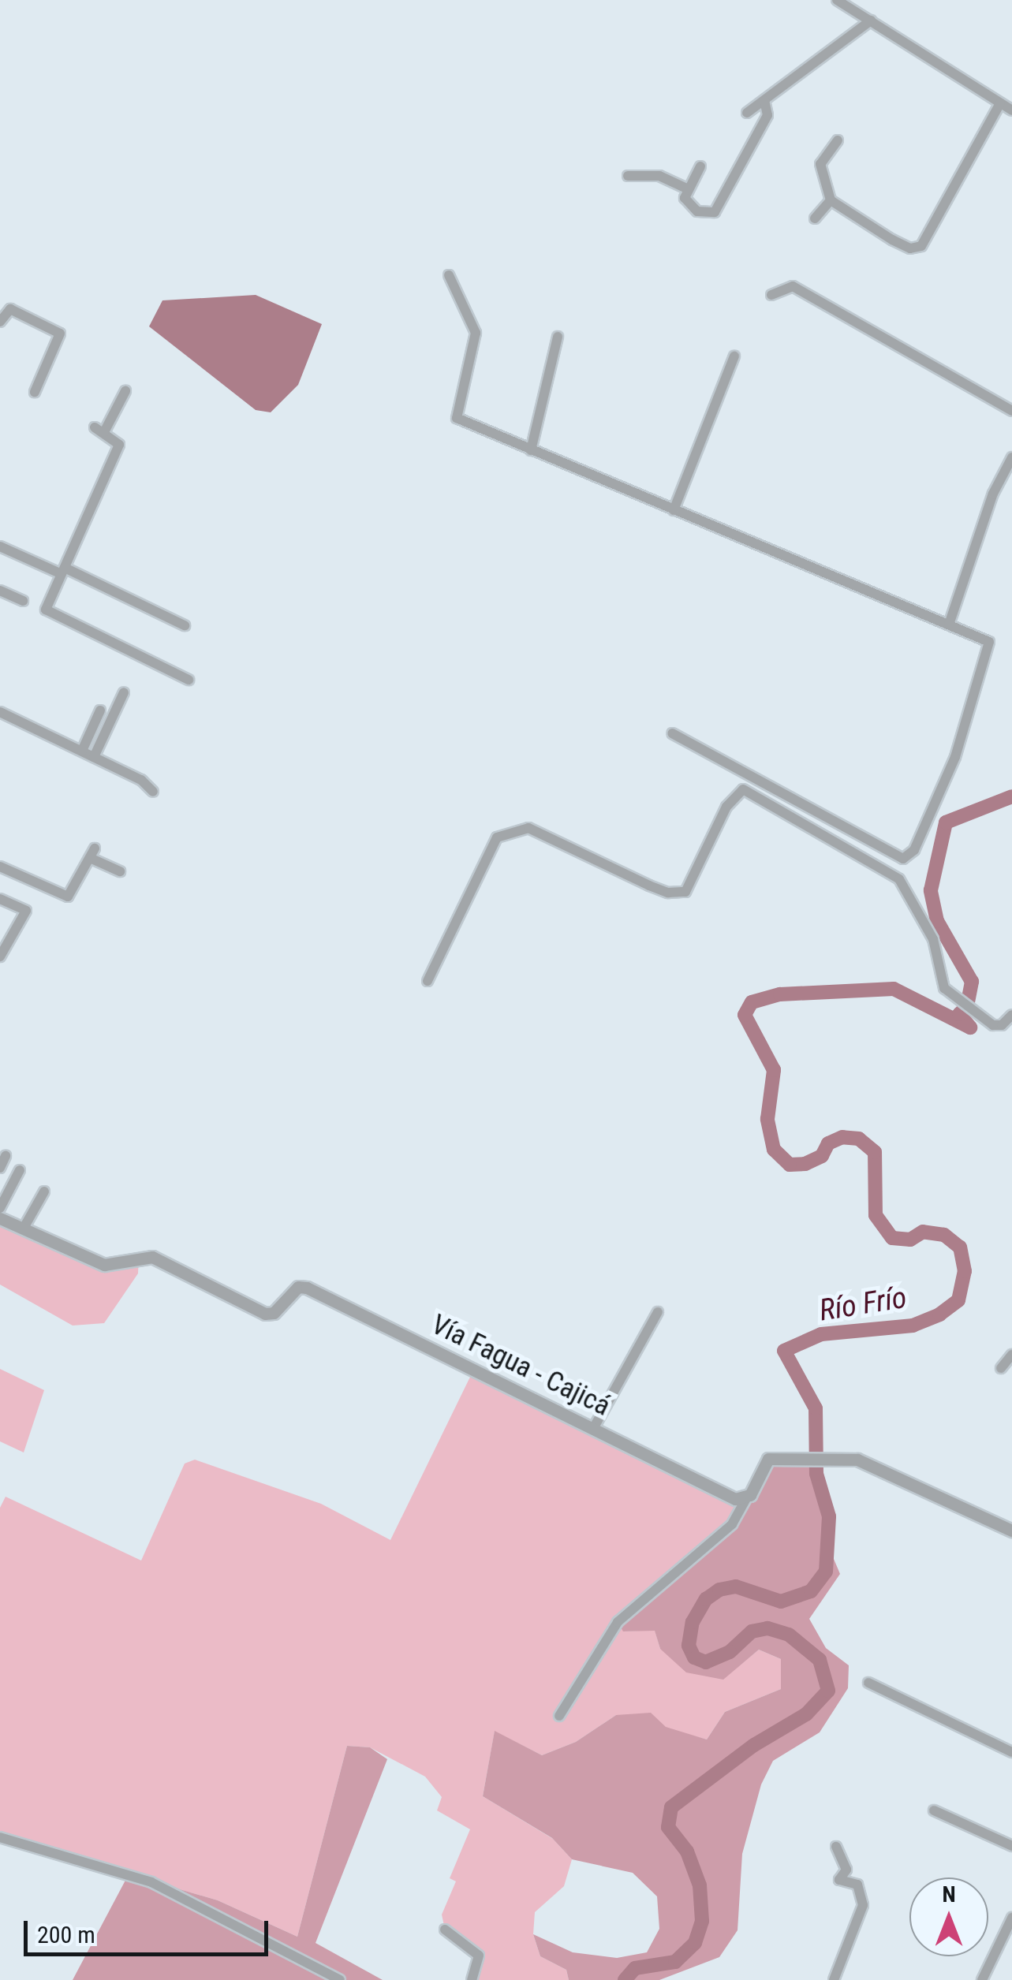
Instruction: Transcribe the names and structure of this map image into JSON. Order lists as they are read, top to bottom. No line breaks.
{"streets":{"street":["Vía Fagua - Cajicá"]},"water":["Río Frío"],"scale_bar":"200 m","north":"top"}
